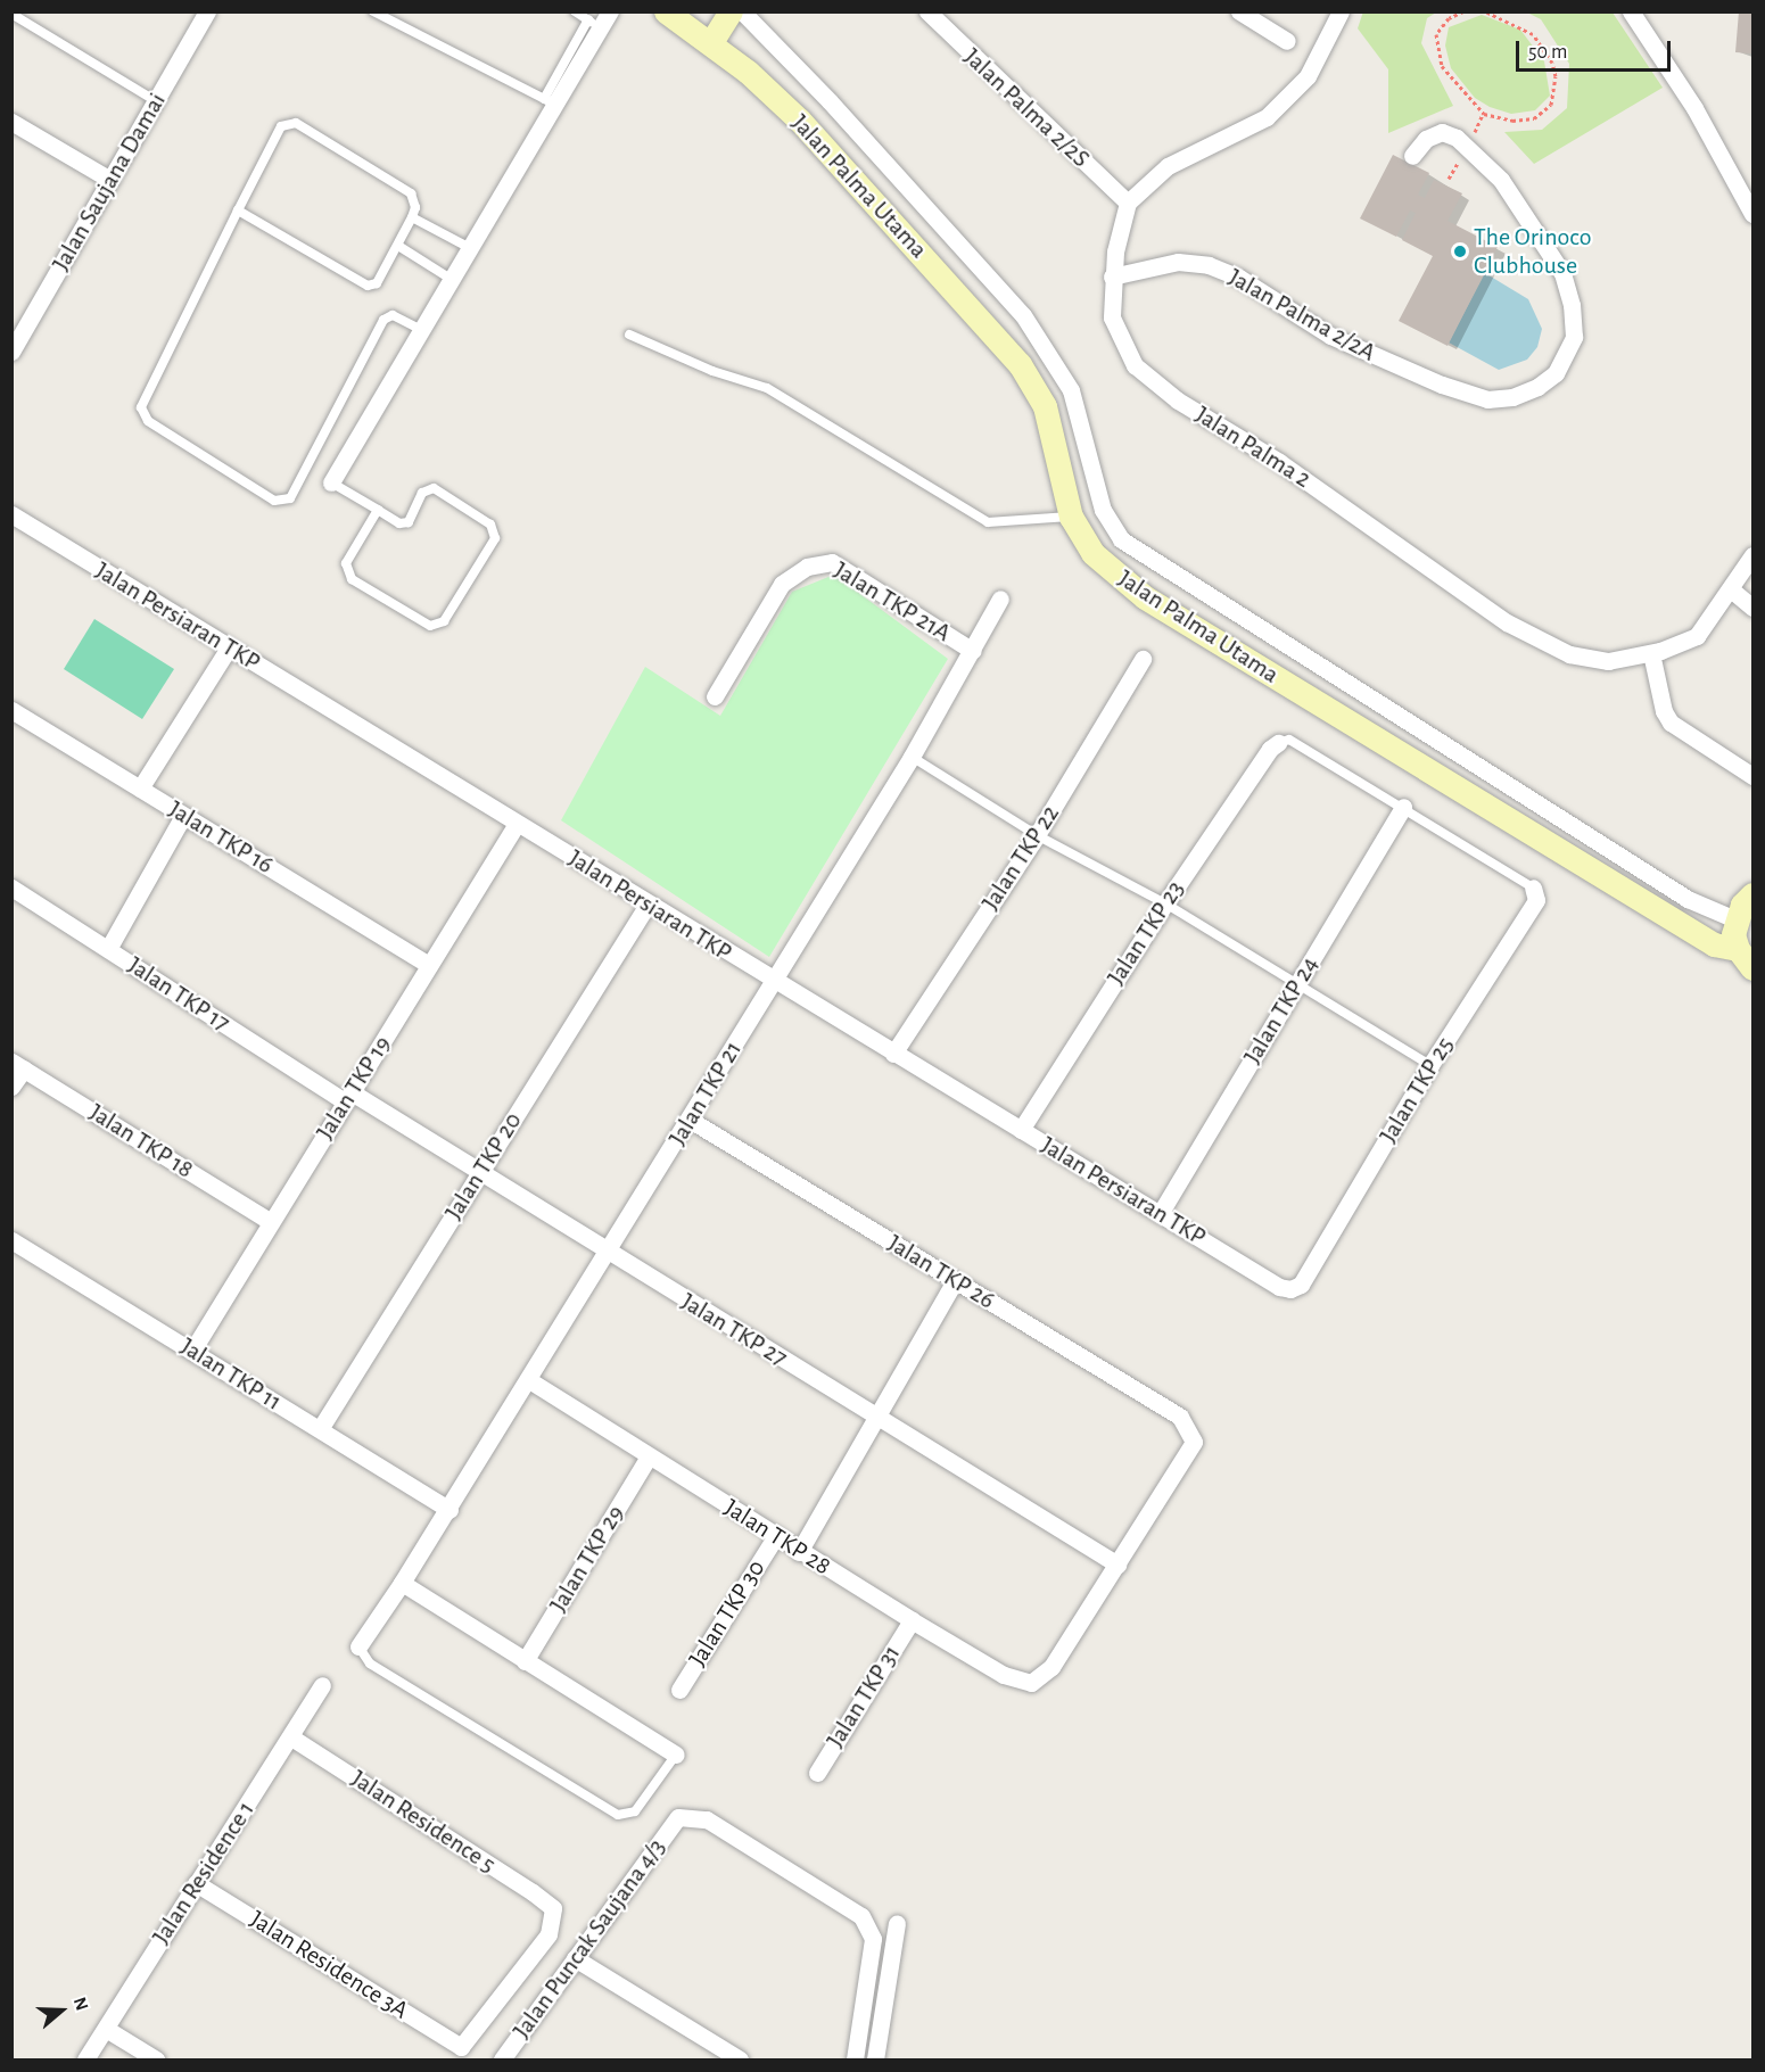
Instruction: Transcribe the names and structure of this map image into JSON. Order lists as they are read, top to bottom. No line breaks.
{"streets":{"street":["Jalan Palma 2/2S","Jalan Saujana Damai","Jalan Palma Utama","Jalan Palma 2/2A","Jalan Palma 2","Jalan TKP 21A","Jalan Persiaran TKP","Jalan TKP 16","Jalan TKP 22","Jalan TKP 23","Jalan TKP 17","Jalan TKP 24","Jalan TKP 19","Jalan TKP 25","Jalan TKP 21","Jalan TKP 18","Jalan TKP 20","Jalan TKP 26","Jalan TKP 27","Jalan TKP 11","Jalan TKP 28","Jalan TKP 29","Jalan TKP 30","Jalan TKP 31","Jalan Residence 5","Jalan Residence 1","Jalan Puncak Saujana 4/3","Jalan Residence 3A"]},"crossings":[["Jalan Palma 2/2S","Jalan Palma 2"],["Jalan Palma 2/2A","Jalan Palma 2"],["Jalan TKP 21A","Jalan TKP 21"],["Jalan Persiaran TKP","Jalan TKP 22"],["Jalan Persiaran TKP","Jalan TKP 23"],["Jalan Persiaran TKP","Jalan TKP 24"],["Jalan Persiaran TKP","Jalan TKP 19"],["Jalan Persiaran TKP","Jalan TKP 25"],["Jalan Persiaran TKP","Jalan TKP 21"],["Jalan Persiaran TKP","Jalan TKP 20"],["Jalan TKP 16","Jalan TKP 19"],["Jalan TKP 17","Jalan TKP 19"],["Jalan TKP 17","Jalan TKP 27"],["Jalan TKP 19","Jalan TKP 18"],["Jalan TKP 19","Jalan TKP 27"],["Jalan TKP 19","Jalan TKP 11"],["Jalan TKP 21","Jalan TKP 26"],["Jalan TKP 21","Jalan TKP 27"],["Jalan TKP 21","Jalan TKP 11"],["Jalan TKP 21","Jalan TKP 28"],["Jalan TKP 20","Jalan TKP 27"],["Jalan TKP 20","Jalan TKP 11"],["Jalan TKP 26","Jalan TKP 27"],["Jalan TKP 26","Jalan TKP 28"],["Jalan TKP 27","Jalan TKP 28"],["Jalan TKP 28","Jalan TKP 29"],["Jalan TKP 28","Jalan TKP 30"],["Jalan TKP 28","Jalan TKP 31"],["Jalan Residence 5","Jalan Residence 1"],["Jalan Residence 5","Jalan Residence 3A"],["Jalan Residence 1","Jalan Residence 3A"]],"places":["The Orinoco Clubhouse"],"scale_bar":"50 m","north":"right"}
